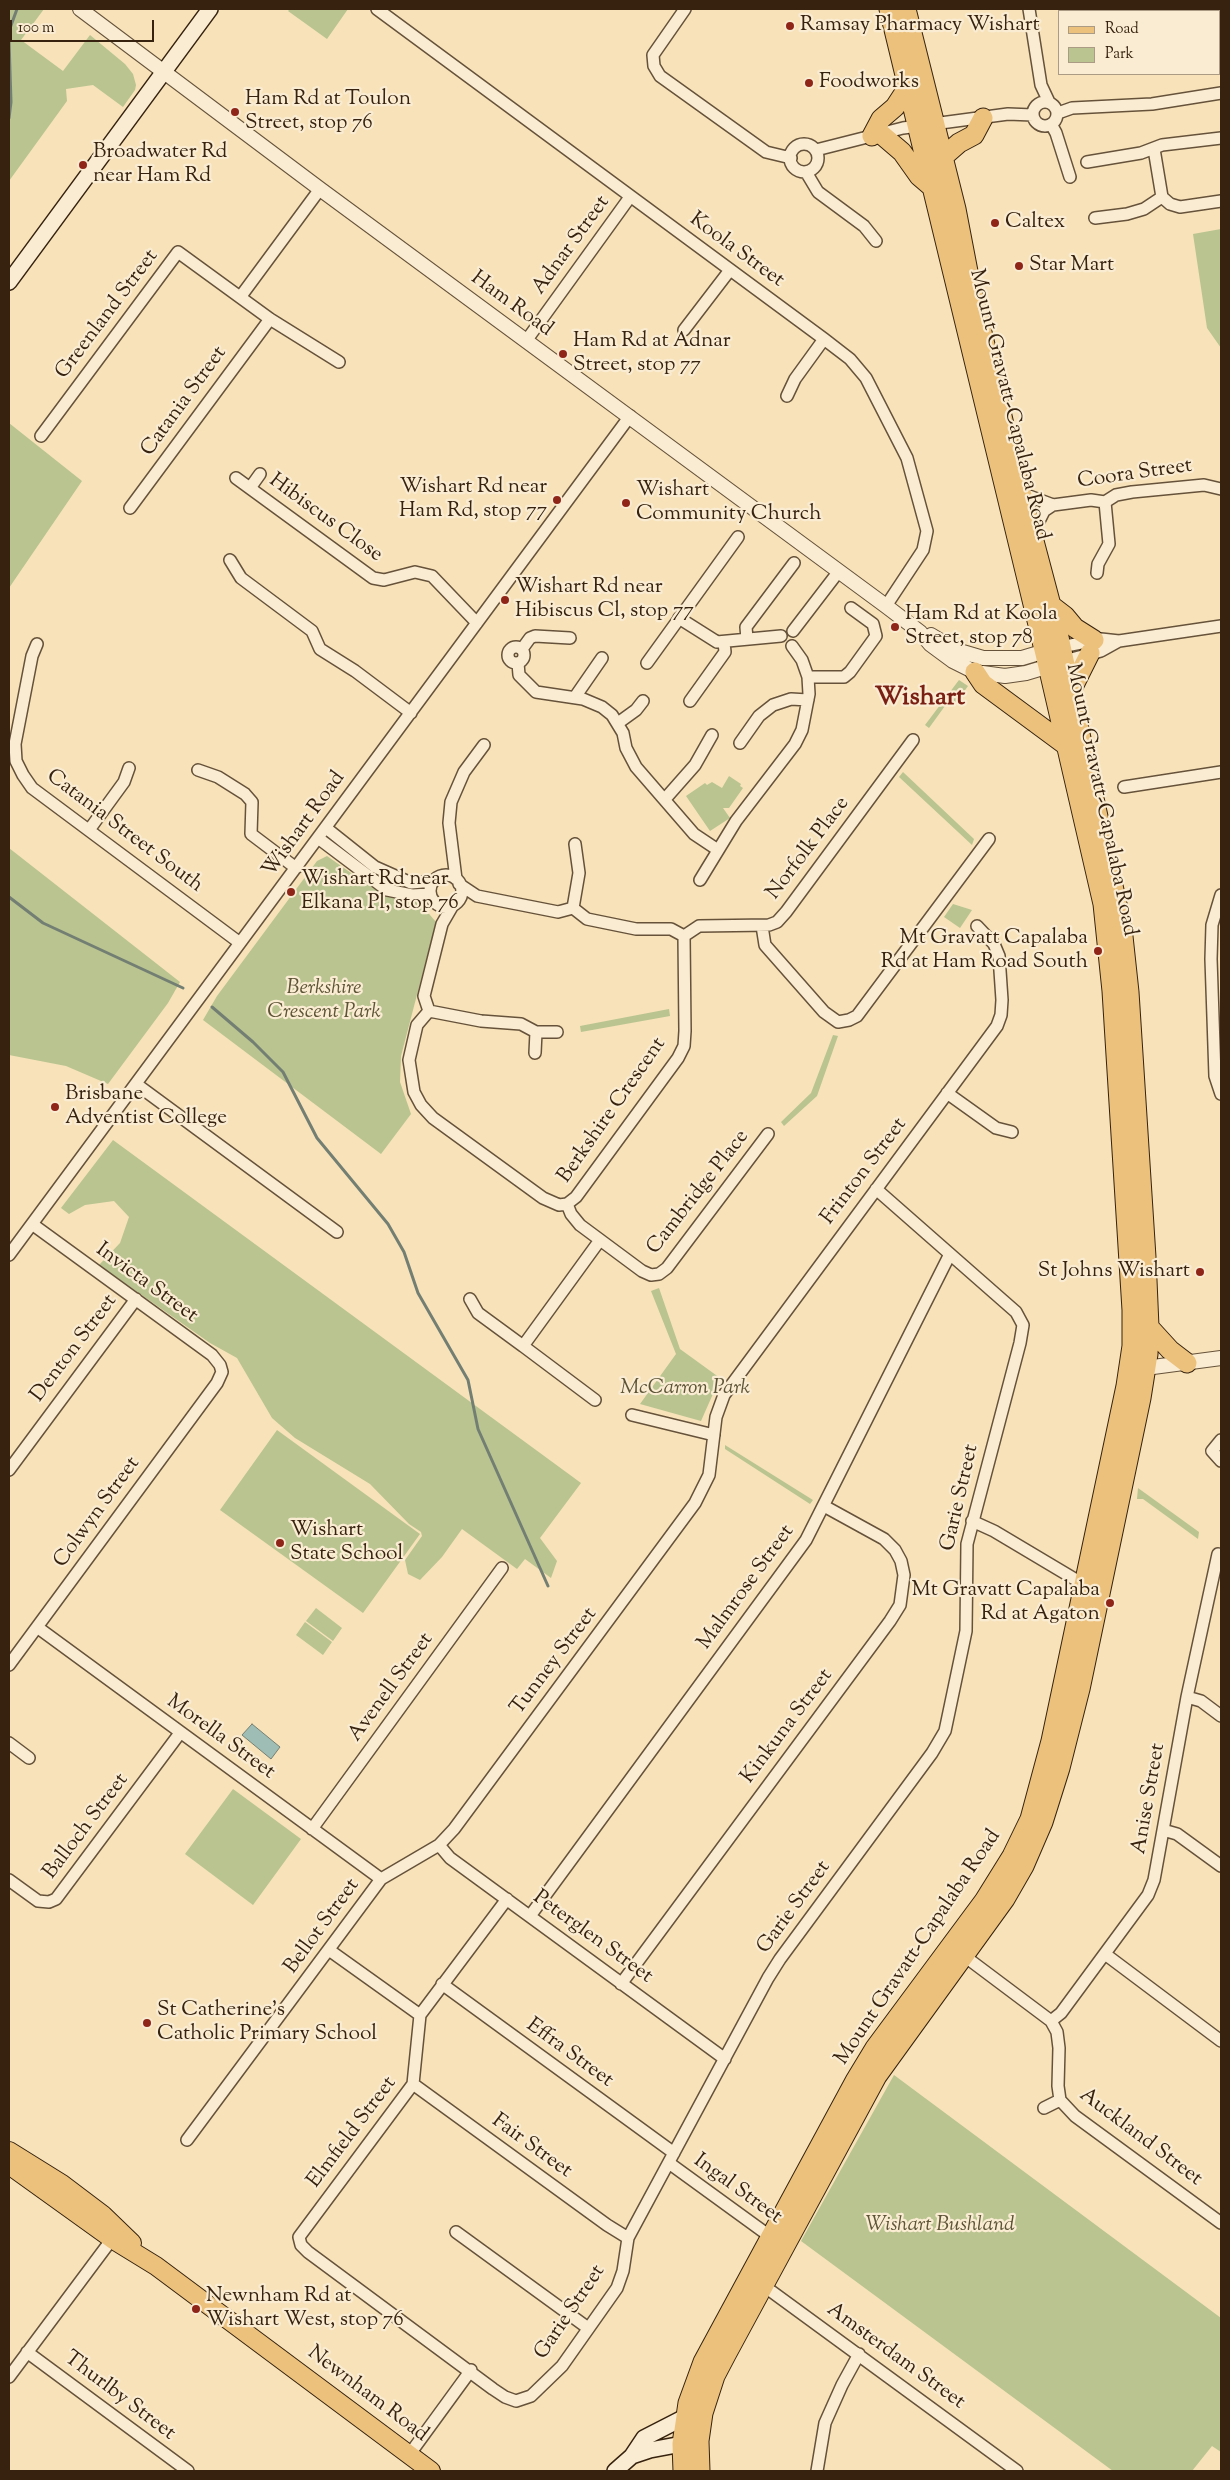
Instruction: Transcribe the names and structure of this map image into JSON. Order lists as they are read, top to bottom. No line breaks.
{"streets":{"highway":["Mount Gravatt-Capalaba Road"],"main road":["Newnham Road"],"street":["Adnar Street","Koola Street","Ham Road","Greenland Street","Catania Street","Coora Street","Hibiscus Close","Wishart Road","Catania Street South","Norfolk Place","Berkshire Crescent","Frinton Street","Cambridge Place","Invicta Street","Denton Street","Garie Street","Colwyn Street","Malmrose Street","Tunney Street","Avenell Street","Kinkuna Street","Morella Street","Anise Street","Balloch Street","Bellot Street","Peterglen Street","Effra Street","Elmfield Street","Auckland Street","Fair Street","Ingal Street","Amsterdam Street","Thurlby Street"]},"crossings":[["Adnar Street","Koola Street"],["Adnar Street","Ham Road"],["Koola Street","Ham Road"],["Ham Road","Mount Gravatt-Capalaba Road"],["Ham Road","Wishart Road"],["Greenland Street","Catania Street"],["Mount Gravatt-Capalaba Road","Coora Street"],["Mount Gravatt-Capalaba Road","Ingal Street"],["Mount Gravatt-Capalaba Road","Amsterdam Street"],["Hibiscus Close","Wishart Road"],["Wishart Road","Catania Street South"],["Wishart Road","Invicta Street"],["Norfolk Place","Berkshire Crescent"],["Berkshire Crescent","Cambridge Place"],["Frinton Street","Garie Street"],["Frinton Street","Tunney Street"],["Invicta Street","Denton Street"],["Invicta Street","Colwyn Street"],["Garie Street","Malmrose Street"],["Garie Street","Peterglen Street"],["Garie Street","Effra Street"],["Garie Street","Elmfield Street"],["Garie Street","Fair Street"],["Garie Street","Ingal Street"],["Colwyn Street","Morella Street"],["Malmrose Street","Kinkuna Street"],["Malmrose Street","Peterglen Street"],["Tunney Street","Morella Street"],["Tunney Street","Bellot Street"],["Tunney Street","Peterglen Street"],["Avenell Street","Morella Street"],["Kinkuna Street","Peterglen Street"],["Morella Street","Balloch Street"],["Morella Street","Bellot Street"],["Anise Street","Auckland Street"],["Peterglen Street","Elmfield Street"],["Effra Street","Elmfield Street"],["Effra Street","Ingal Street"],["Elmfield Street","Fair Street"]],"districts":["Wishart"],"parks":["Berkshire Crescent Park","McCarron Park","Wishart Bushland"],"places":["Ramsay Pharmacy Wishart","Foodworks","Ham Rd at Toulon Street, stop 76","Broadwater Rd near Ham Rd","Caltex","Star Mart","Ham Rd at Adnar Street, stop 77","Wishart Rd near Ham Rd, stop 77","Wishart Community Church","Wishart Rd near Hibiscus Cl, stop 77","Ham Rd at Koola Street, stop 78","Wishart Rd near Elkana Pl, stop 76","Mt Gravatt Capalaba Rd at Ham Road South","Brisbane Adventist College","St Johns Wishart","Wishart State School","Mt Gravatt Capalaba Rd at Agaton","St Catherine's Catholic Primary School","Newnham Rd at Wishart West, stop 76"],"legend":["Road","Park"],"scale_bar":"100 m"}
